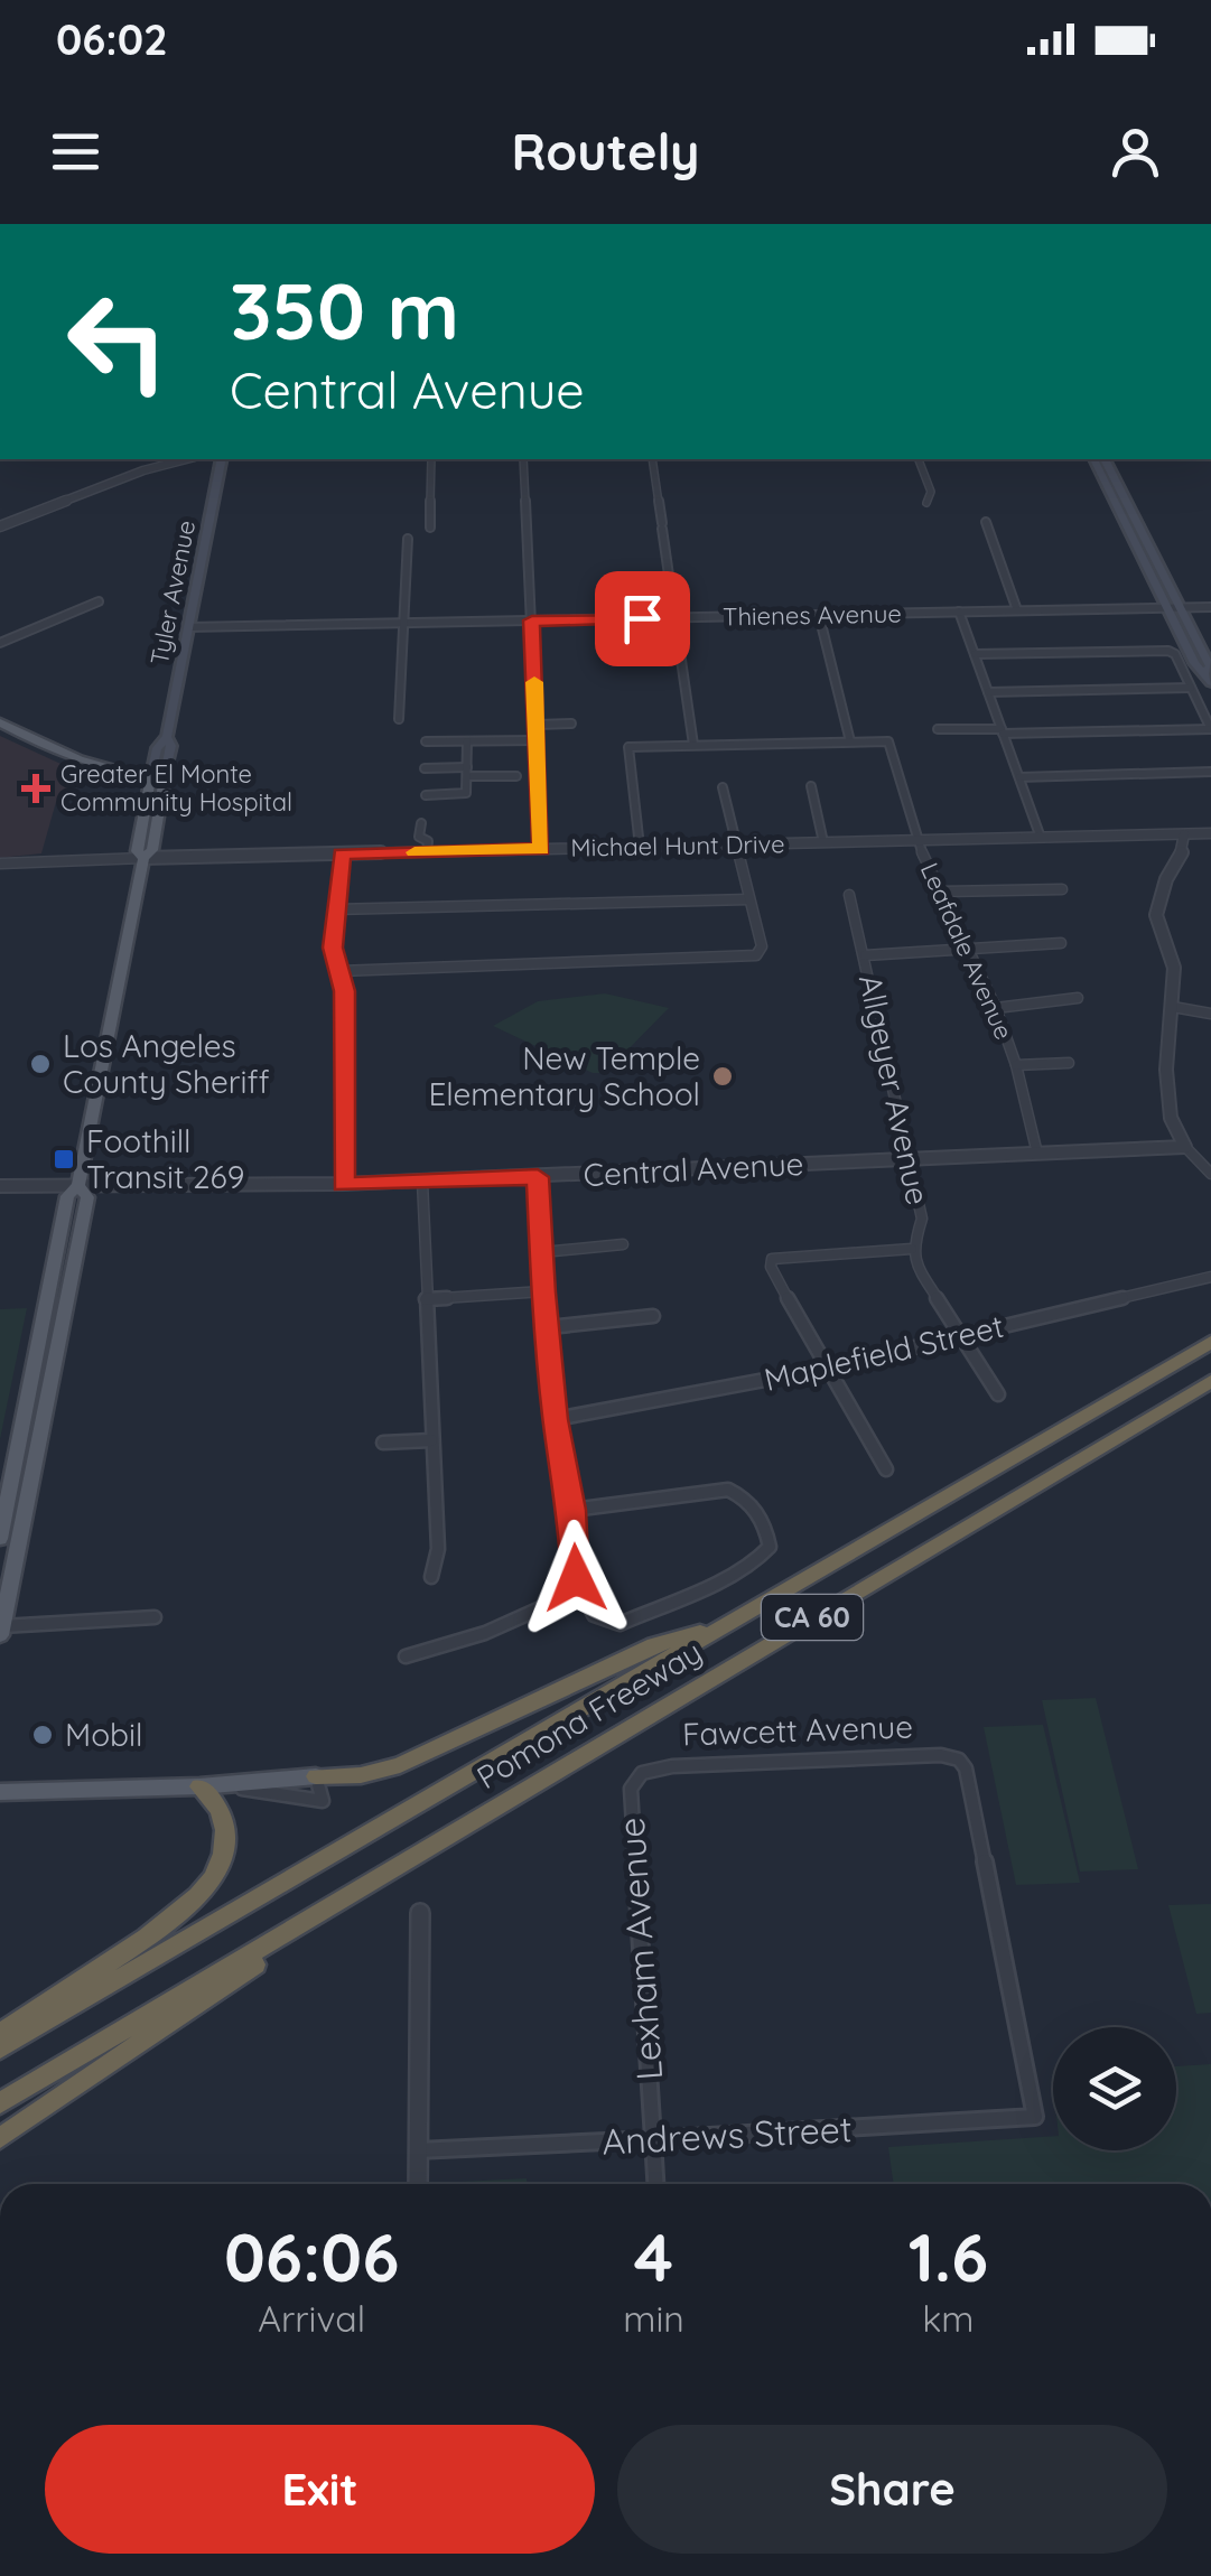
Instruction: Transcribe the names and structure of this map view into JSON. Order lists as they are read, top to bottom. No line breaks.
{"streets":{"highway":["CA 60","Pomona Freeway"],"main road":["Tyler Avenue"],"street":["Thienes Avenue","Michael Hunt Drive","Leafdale Avenue","Allgeyer Avenue","Central Avenue","Maplefield Street","Fawcett Avenue","Lexham Avenue","Andrews Street"]},"crossings":[["Tyler Avenue","Thienes Avenue"],["Michael Hunt Drive","Leafdale Avenue"],["Leafdale Avenue","Central Avenue"],["Allgeyer Avenue","Central Avenue"],["Allgeyer Avenue","Maplefield Street"],["Fawcett Avenue","Lexham Avenue"],["Fawcett Avenue","Andrews Street"],["Lexham Avenue","Andrews Street"]],"places":{"health":["Greater El Monte Community Hospital"],"other":["Los Angeles County Sheriff","New Temple Elementary School","Mobil"],"transit":["Foothill Transit 269"]},"page":{"status":"06:02","header":"Routely","turn":["350 m","Central Avenue"],"eta":["06:06","Arrival","4","min","1.6","km"],"buttons":["Exit","Share"]}}
